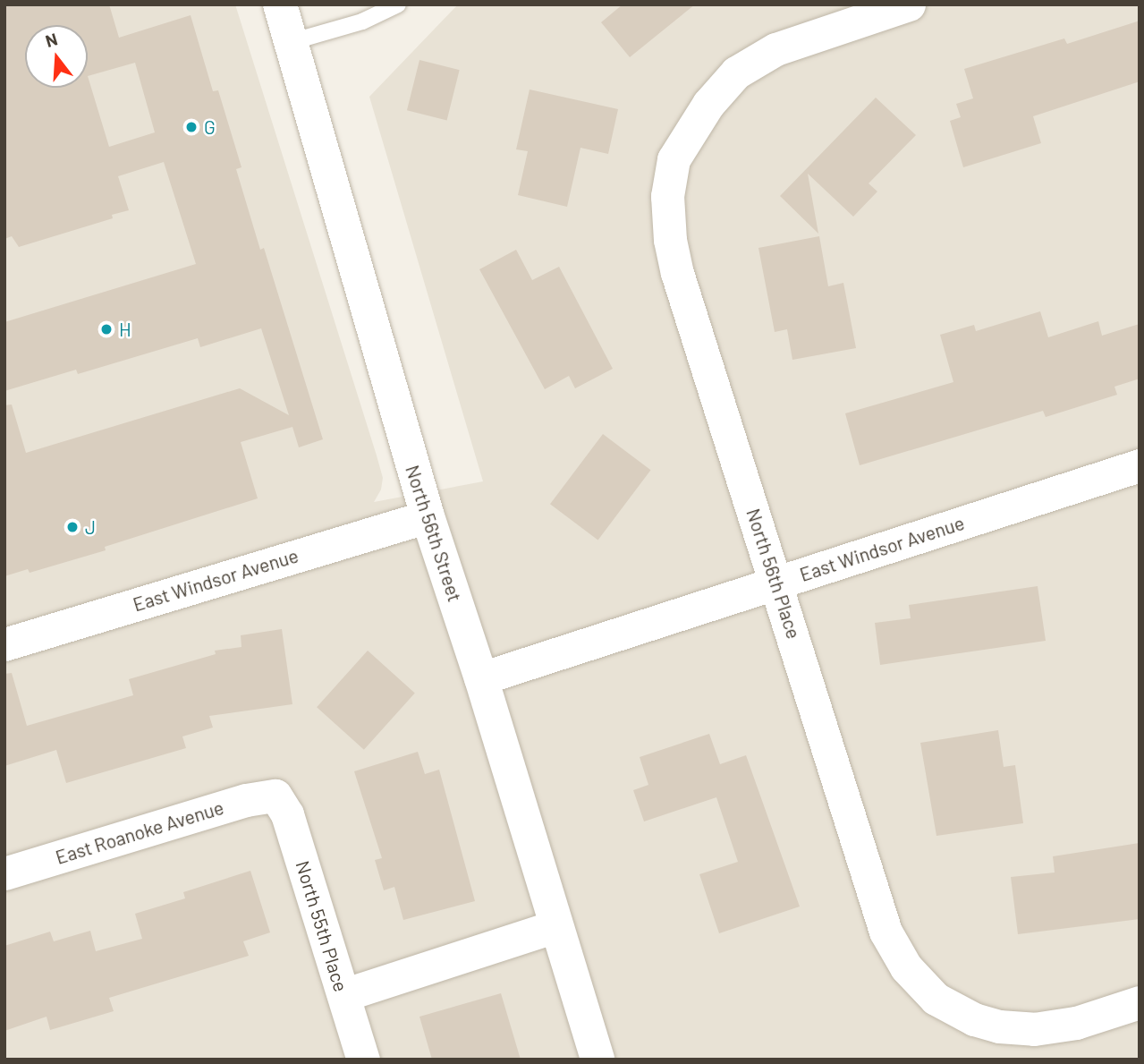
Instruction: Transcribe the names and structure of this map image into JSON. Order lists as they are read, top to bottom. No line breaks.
{"streets":{"street":["North 56th Street","East Windsor Avenue","North 56th Place","East Roanoke Avenue","North 55th Place"]},"crossings":[["North 56th Street","East Windsor Avenue"],["East Windsor Avenue","North 56th Place"],["East Roanoke Avenue","North 55th Place"]],"places":["G","H","J"],"north":"top"}
